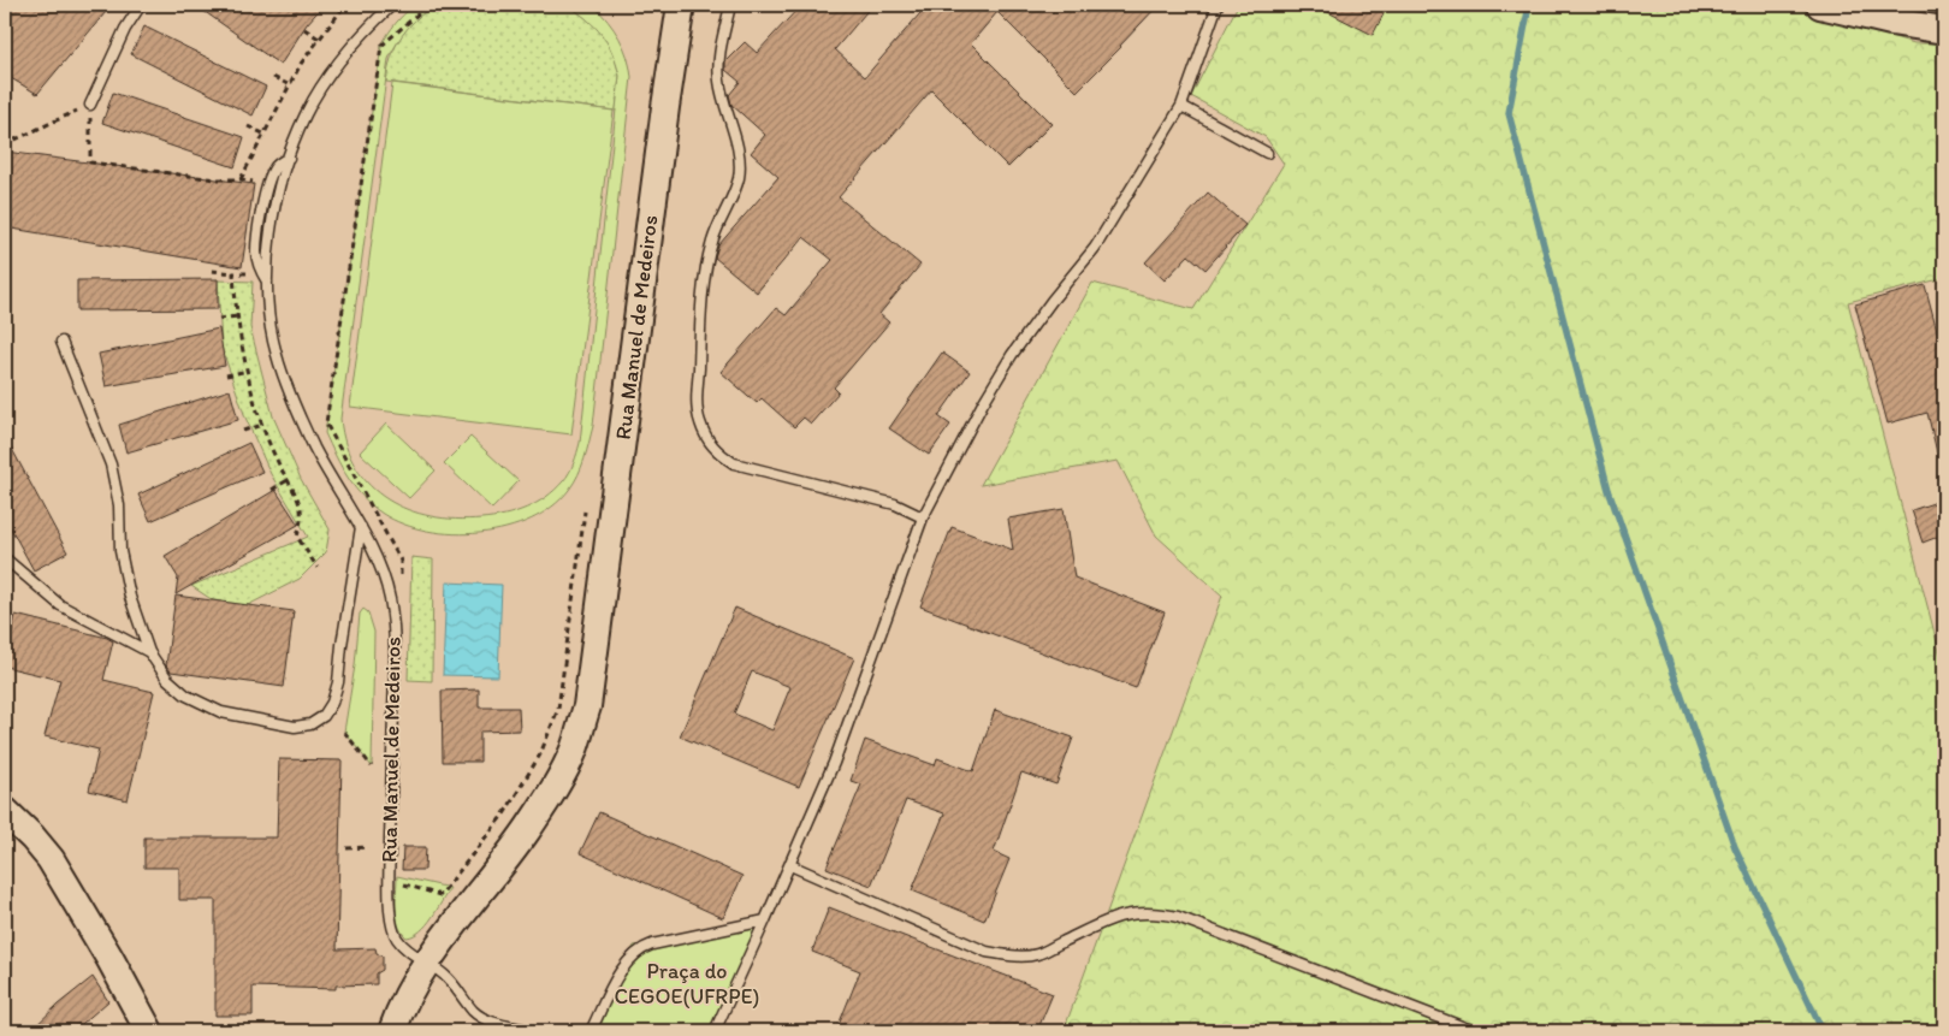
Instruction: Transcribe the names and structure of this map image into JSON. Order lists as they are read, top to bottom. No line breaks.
{"streets":{"main road":["Rua Manuel de Medeiros"]},"parks":["Praça do CEGOE(UFRPE)"]}
